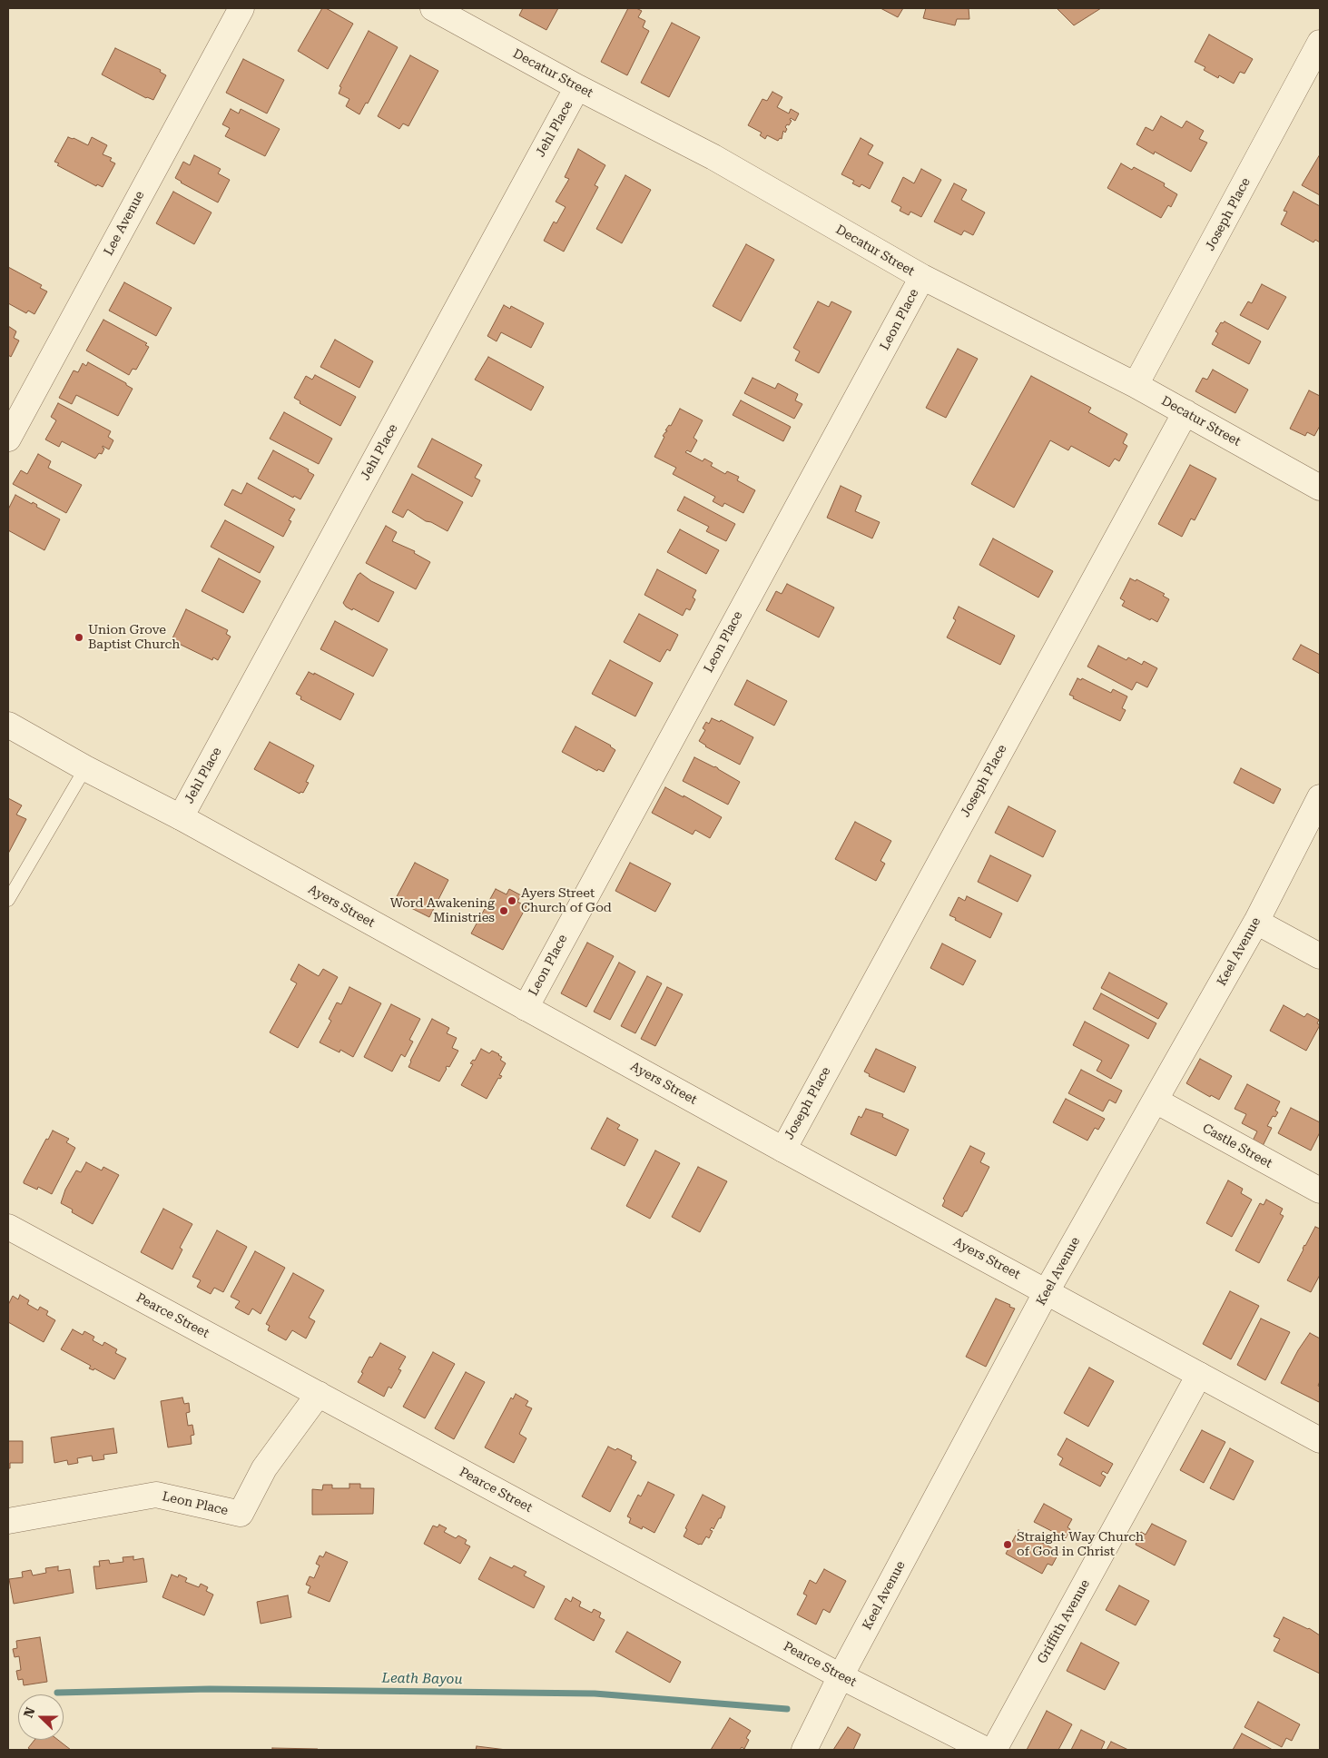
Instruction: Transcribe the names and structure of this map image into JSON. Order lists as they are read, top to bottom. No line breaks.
{"streets":{"street":["Decatur Street","Jehl Place","Joseph Place","Lee Avenue","Leon Place","Ayers Street","Keel Avenue","Castle Street","Pearce Street","Griffith Avenue"]},"crossings":[["Decatur Street","Jehl Place"],["Decatur Street","Joseph Place"],["Decatur Street","Leon Place"],["Jehl Place","Ayers Street"],["Joseph Place","Ayers Street"],["Leon Place","Ayers Street"],["Leon Place","Pearce Street"],["Ayers Street","Keel Avenue"],["Ayers Street","Griffith Avenue"],["Keel Avenue","Castle Street"],["Keel Avenue","Pearce Street"]],"water":["Leath Bayou"],"places":["Union Grove Baptist Church","Ayers Street Church of God","Word Awakening Ministries","Straight Way Church of God in Christ"],"north":"left"}
